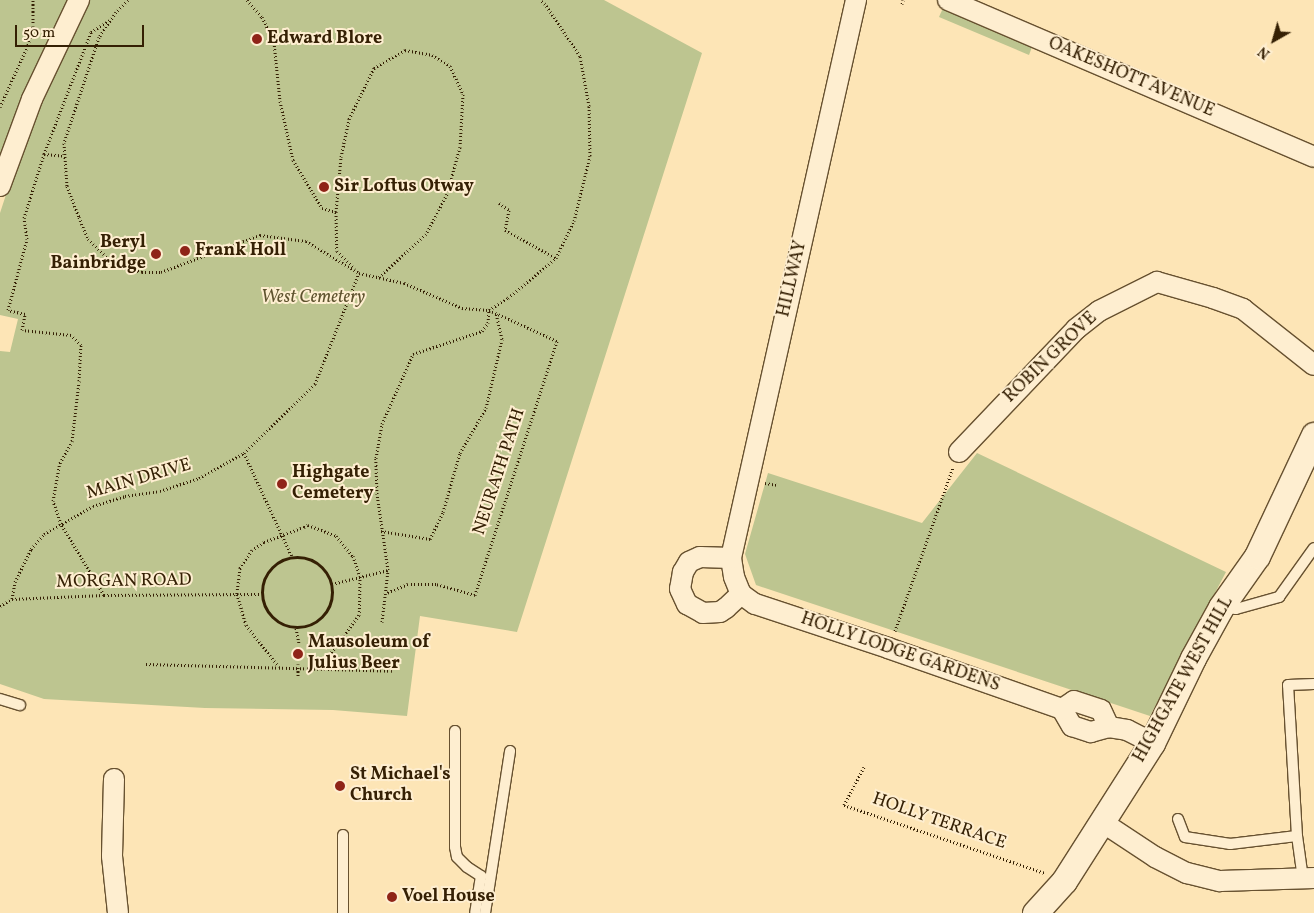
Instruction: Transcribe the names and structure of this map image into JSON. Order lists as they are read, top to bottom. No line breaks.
{"streets":{"street":["OAKESHOTT AVENUE","HILLWAY","ROBIN GROVE","HOLLY LODGE GARDENS","HIGHGATE WEST HILL"],"path":["NEURATH PATH","MAIN DRIVE","MORGAN ROAD","HOLLY TERRACE"]},"crossings":[["HILLWAY","HOLLY LODGE GARDENS"],["NEURATH PATH","MAIN DRIVE"],["MAIN DRIVE","MORGAN ROAD"],["HOLLY LODGE GARDENS","HIGHGATE WEST HILL"],["HIGHGATE WEST HILL","HOLLY TERRACE"]],"parks":["West Cemetery"],"places":["Edward Blore","Sir Loftus Otway","Frank Holl","Beryl Bainbridge","Highgate Cemetery","Mausoleum of Julius Beer","St Michael's Church","Voel House"],"scale_bar":"50 m","north":"bottom left"}
